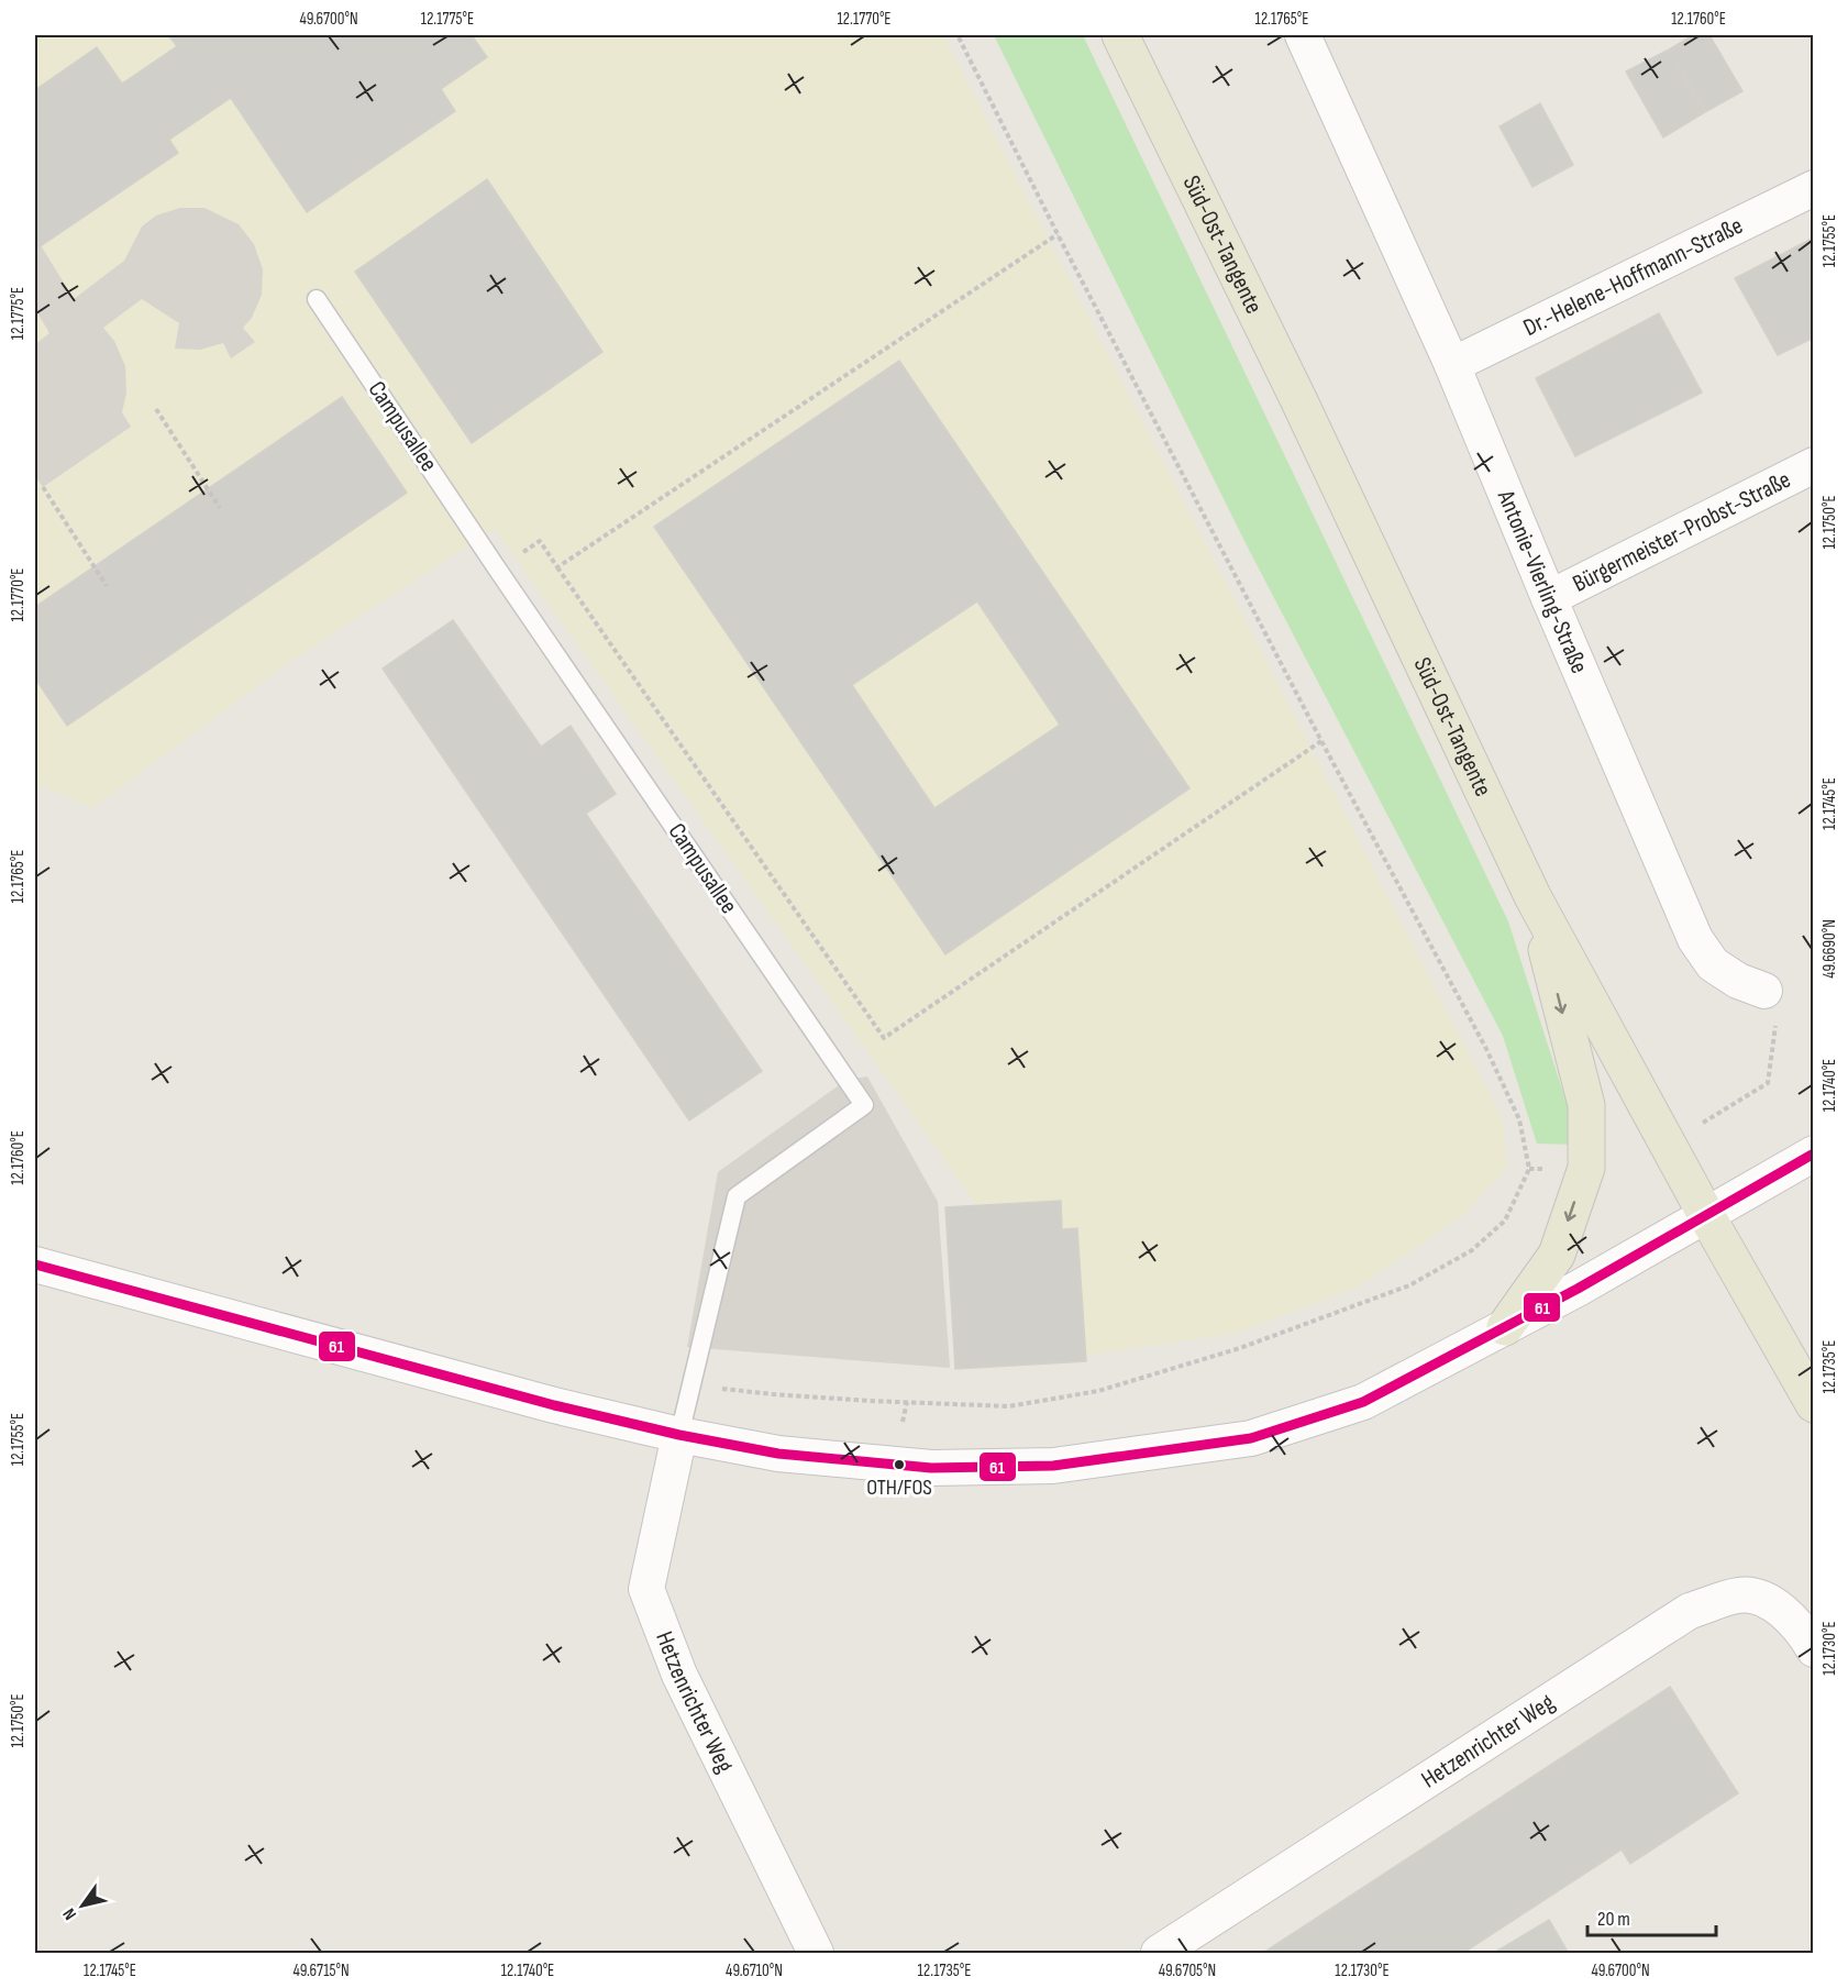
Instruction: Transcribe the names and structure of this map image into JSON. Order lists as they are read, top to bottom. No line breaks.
{"streets":{"main road":["Süd-Ost-Tangente"],"street":["Dr.-Helene-Hoffmann-Straße","Bürgermeister-Probst-Straße","Antonie-Vierling-Straße","Hetzenrichter Weg"],"lane":["Campusallee"]},"crossings":[["Dr.-Helene-Hoffmann-Straße","Antonie-Vierling-Straße"],["Campusallee","Hetzenrichter Weg"],["Bürgermeister-Probst-Straße","Antonie-Vierling-Straße"]],"places":["OTH/FOS"],"lines":["transit line 61"],"scale_bar":"20 m","north":"bottom left","coordinates":["49.6700°N","12.1775°E","12.1770°E","12.1765°E","12.1760°E","12.1755°E","12.1750°E","12.1745°E","49.6690°N","12.1740°E","12.1735°E","12.1730°E","49.6715°N","49.6710°N","49.6705°N"]}
